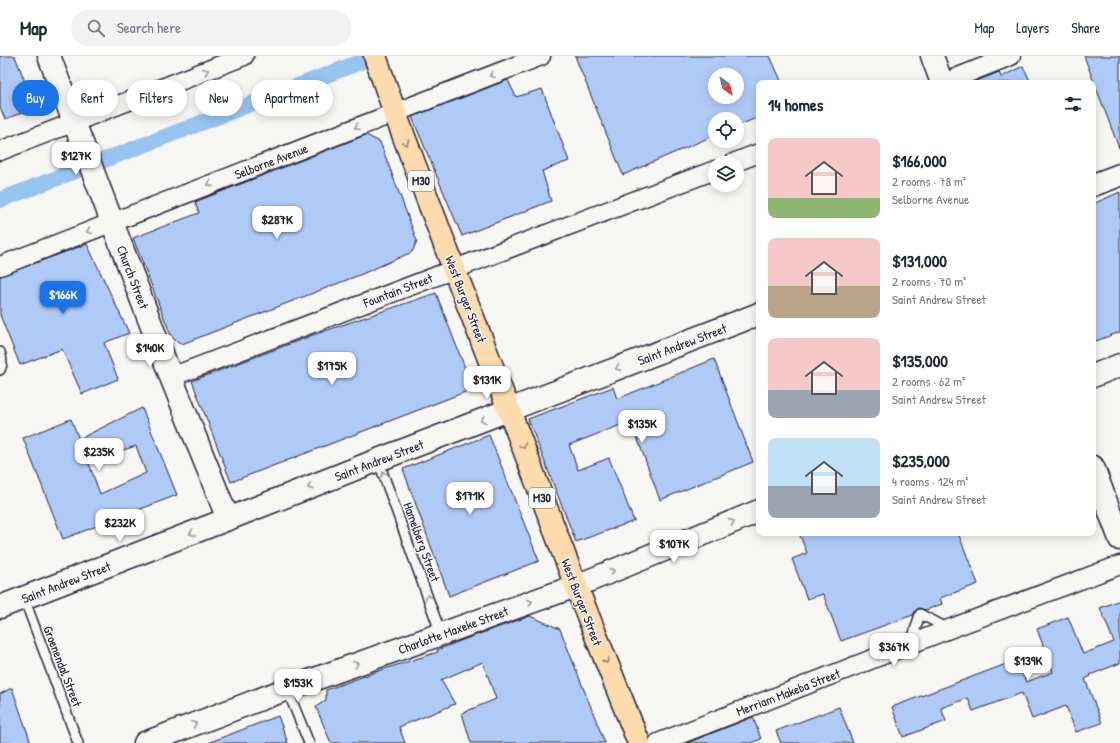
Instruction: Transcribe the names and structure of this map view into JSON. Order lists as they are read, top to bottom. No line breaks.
{"streets":{"main road":["M30","West Burger Street"],"street":["Selborne Avenue","Church Street","Fountain Street","Saint Andrew Street","Charlotte Maxeke Street","Merriam Makeba Street"],"lane":["Hamelberg Street","Groenendal Street"]},"crossings":[["Selborne Avenue","Church Street"],["Selborne Avenue","West Burger Street"],["Church Street","Fountain Street"],["Church Street","Saint Andrew Street"],["Fountain Street","West Burger Street"],["West Burger Street","Saint Andrew Street"],["West Burger Street","Charlotte Maxeke Street"],["Saint Andrew Street","Hamelberg Street"],["Saint Andrew Street","Groenendal Street"],["Hamelberg Street","Charlotte Maxeke Street"]],"one_way":["West Burger Street","Saint Andrew Street","Hamelberg Street","Charlotte Maxeke Street"],"north":"bottom right","page":{"header":"Map","search":"Search here","nav":["Map","Layers","Share"],"chip":["Buy","Rent","Filters","New","Apartment"],"heading":"14 homes","list":[{"name":"$166,000","note":"2 rooms · 78 m² · Selborne Avenue"},{"name":"$131,000","note":"2 rooms · 70 m² · Saint Andrew Street"},{"name":"$135,000","note":"2 rooms · 62 m² · Saint Andrew Street"},{"name":"$235,000","note":"4 rooms · 124 m² · Saint Andrew Street"}],"price":["$127K","$287K","$166K","$140K","$175K","$131K","$135K","$235K","$171K","$232K","$107K","$367K","$139K","$153K"]}}
